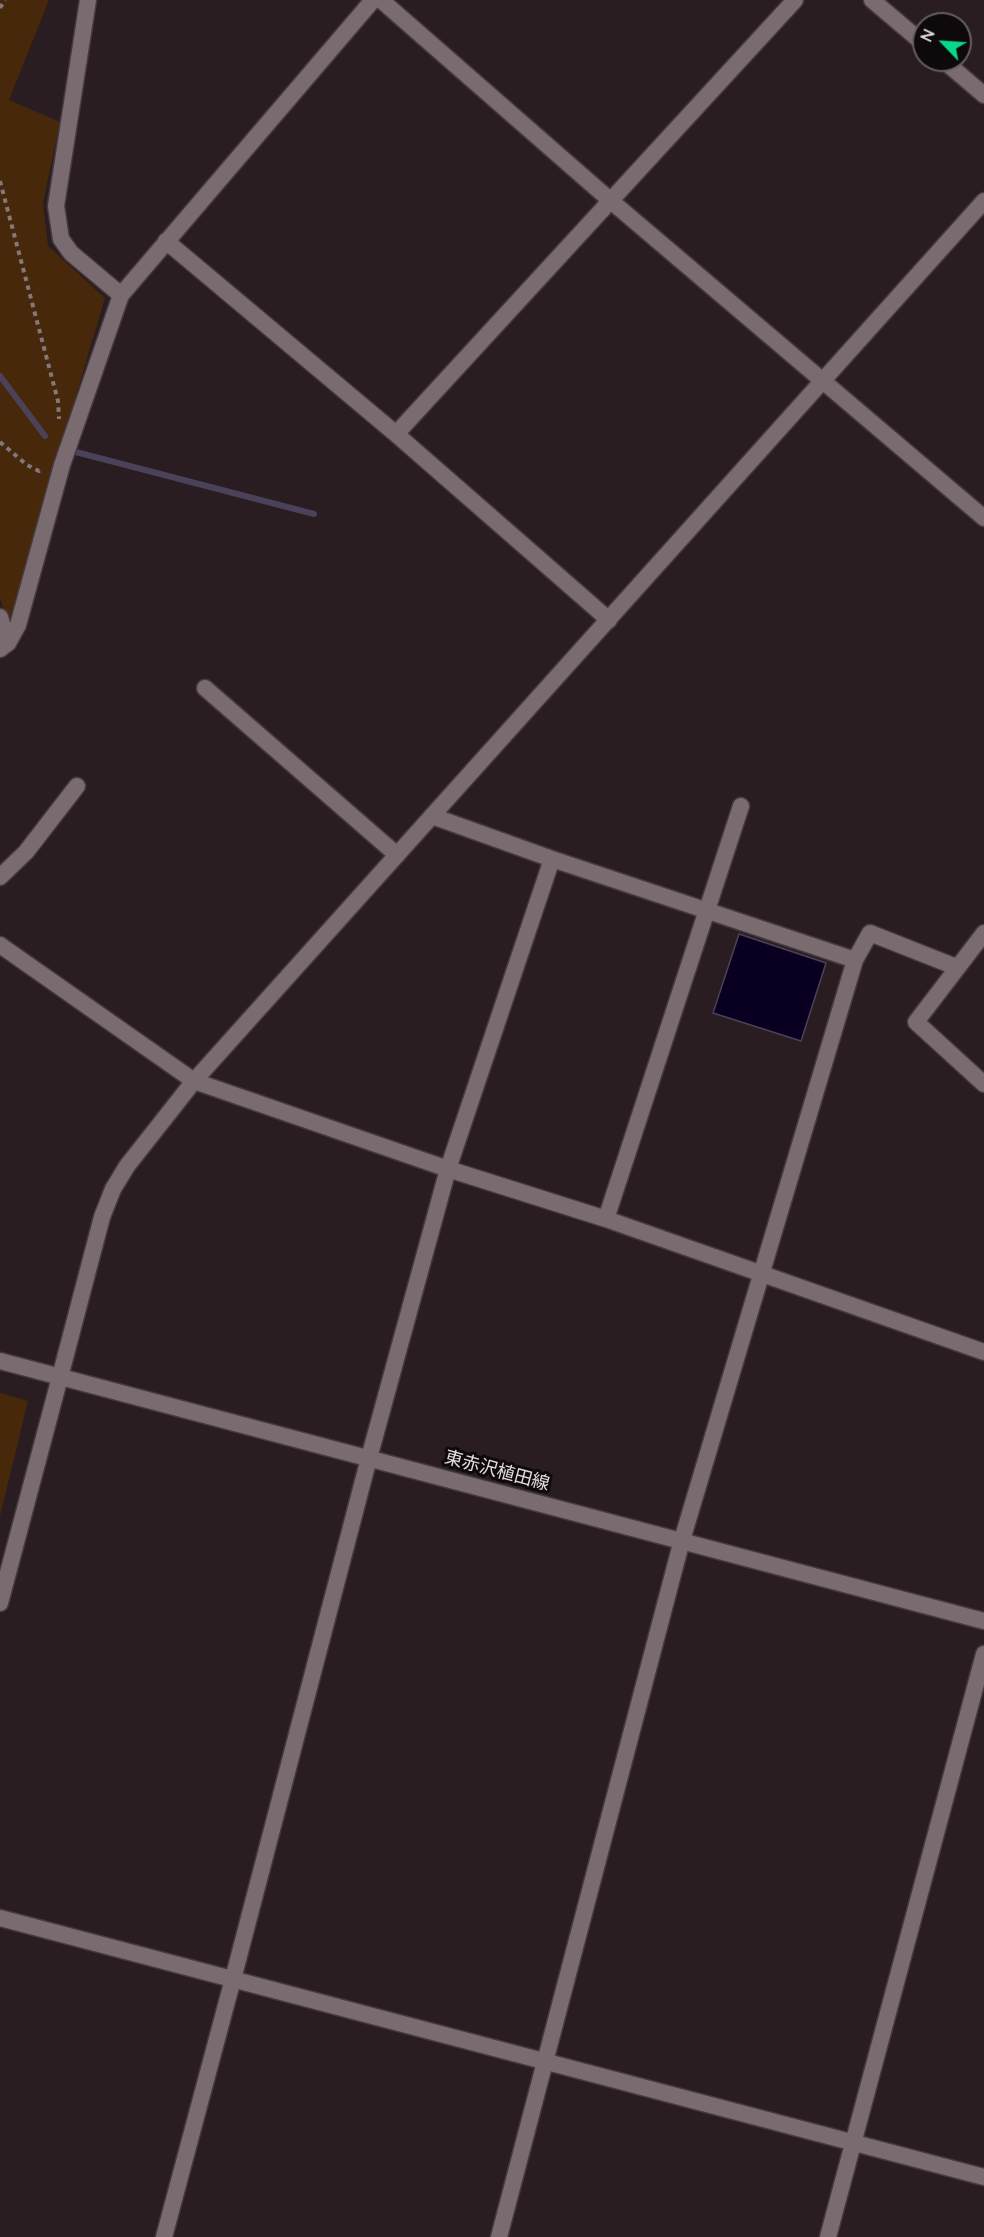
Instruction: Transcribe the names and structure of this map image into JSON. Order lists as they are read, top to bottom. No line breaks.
{"streets":{"street":["東赤沢植田線"]},"north":"top left"}
